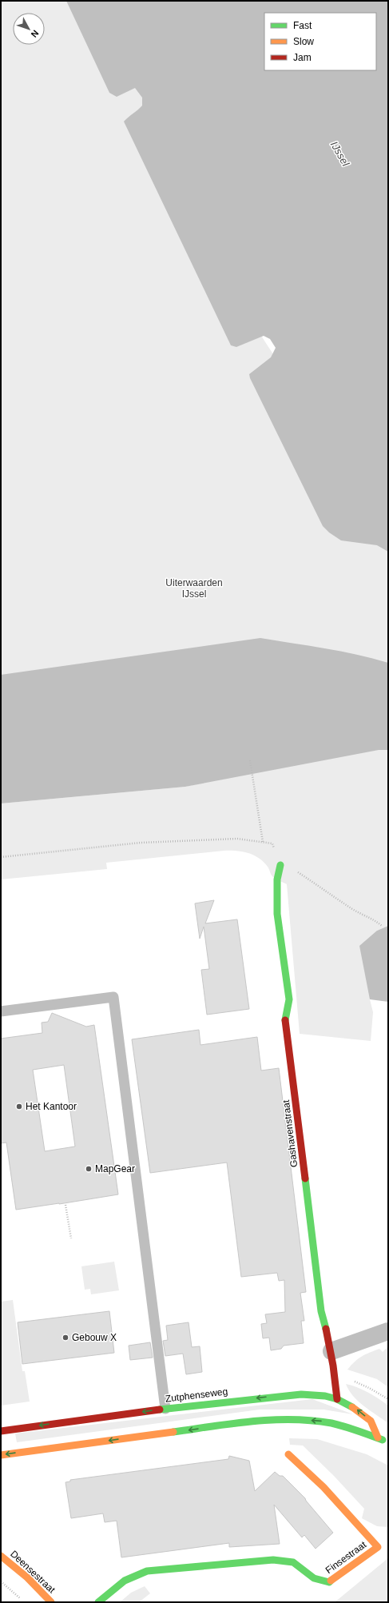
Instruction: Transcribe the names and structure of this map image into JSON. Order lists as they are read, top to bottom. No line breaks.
{"streets":{"street":["Gashavenstraat","Zutphenseweg","Finsestraat","Deensestraat"]},"crossings":[["Gashavenstraat","Zutphenseweg"]],"water":["IJssel"],"parks":["Uiterwaarden IJssel"],"places":["Het Kantoor","MapGear","Gebouw X"],"legend":["Fast","Slow","Jam"],"north":"bottom right"}
